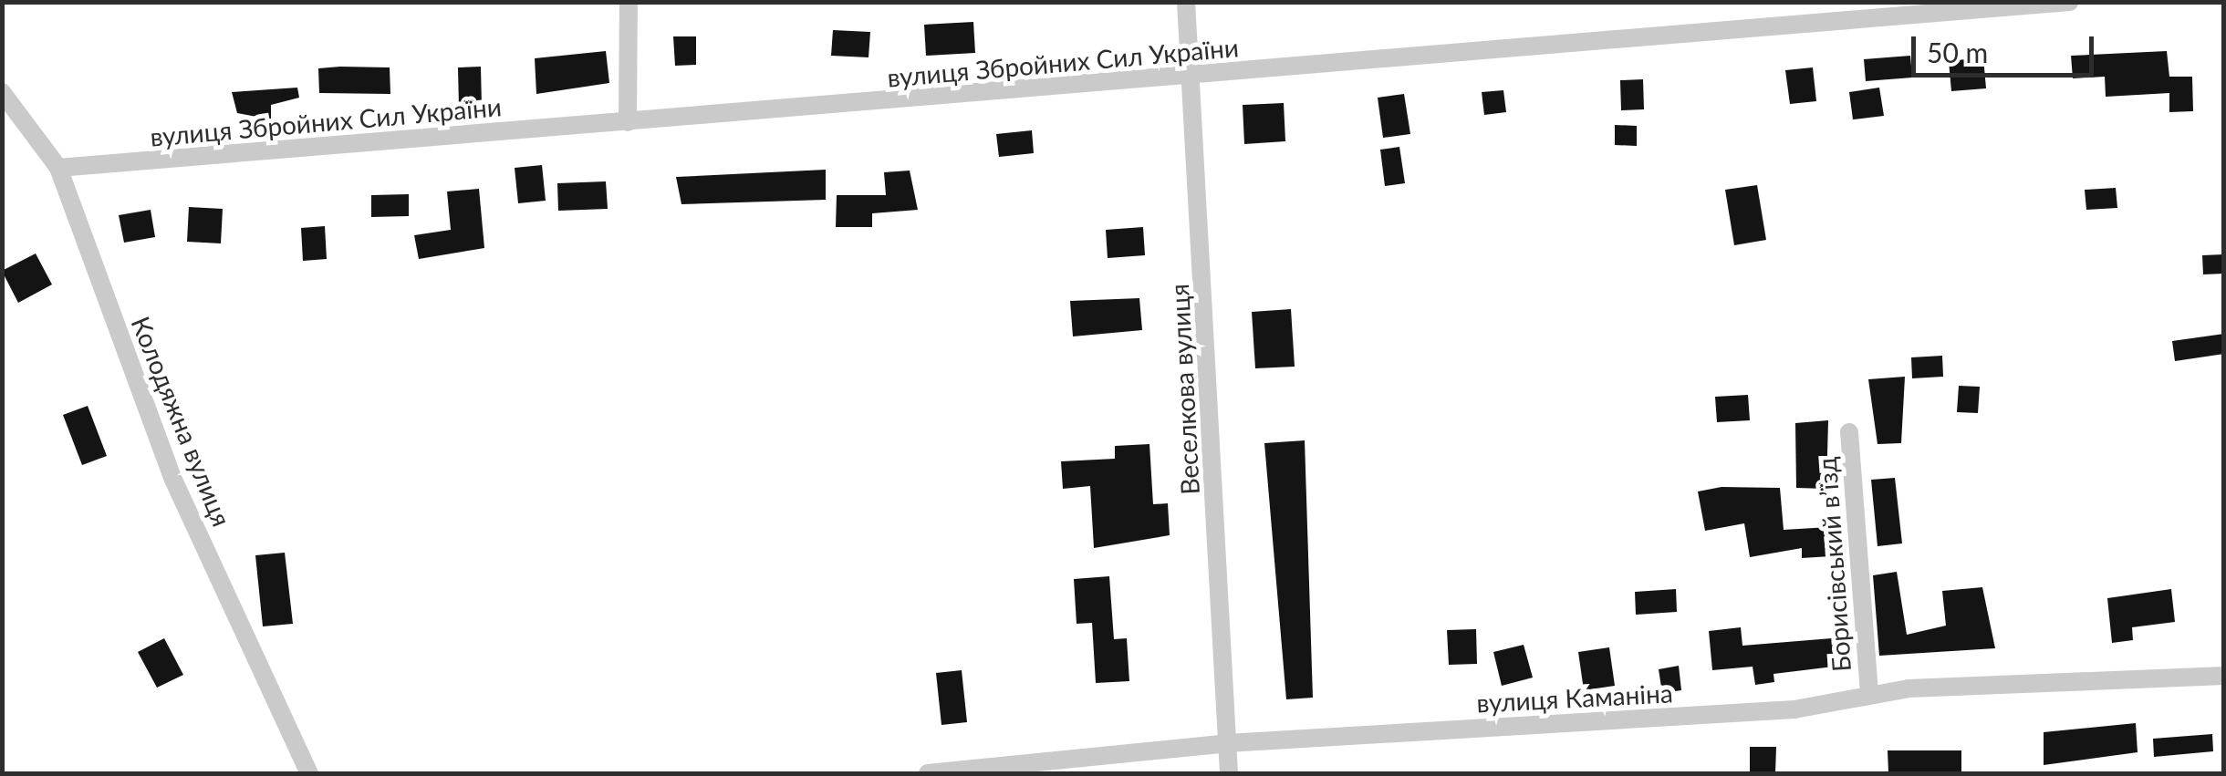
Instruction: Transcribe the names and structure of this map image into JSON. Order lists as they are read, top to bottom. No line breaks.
{"streets":{"street":["вулиця Збройних Сил України","Веселкова вулиця","Колодяжна вулиця","Борисівський в’їзд","вулиця Каманіна"]},"crossings":[["вулиця Збройних Сил України","Веселкова вулиця"],["вулиця Збройних Сил України","Колодяжна вулиця"],["Веселкова вулиця","вулиця Каманіна"],["Борисівський в’їзд","вулиця Каманіна"]],"scale_bar":"50 m"}
